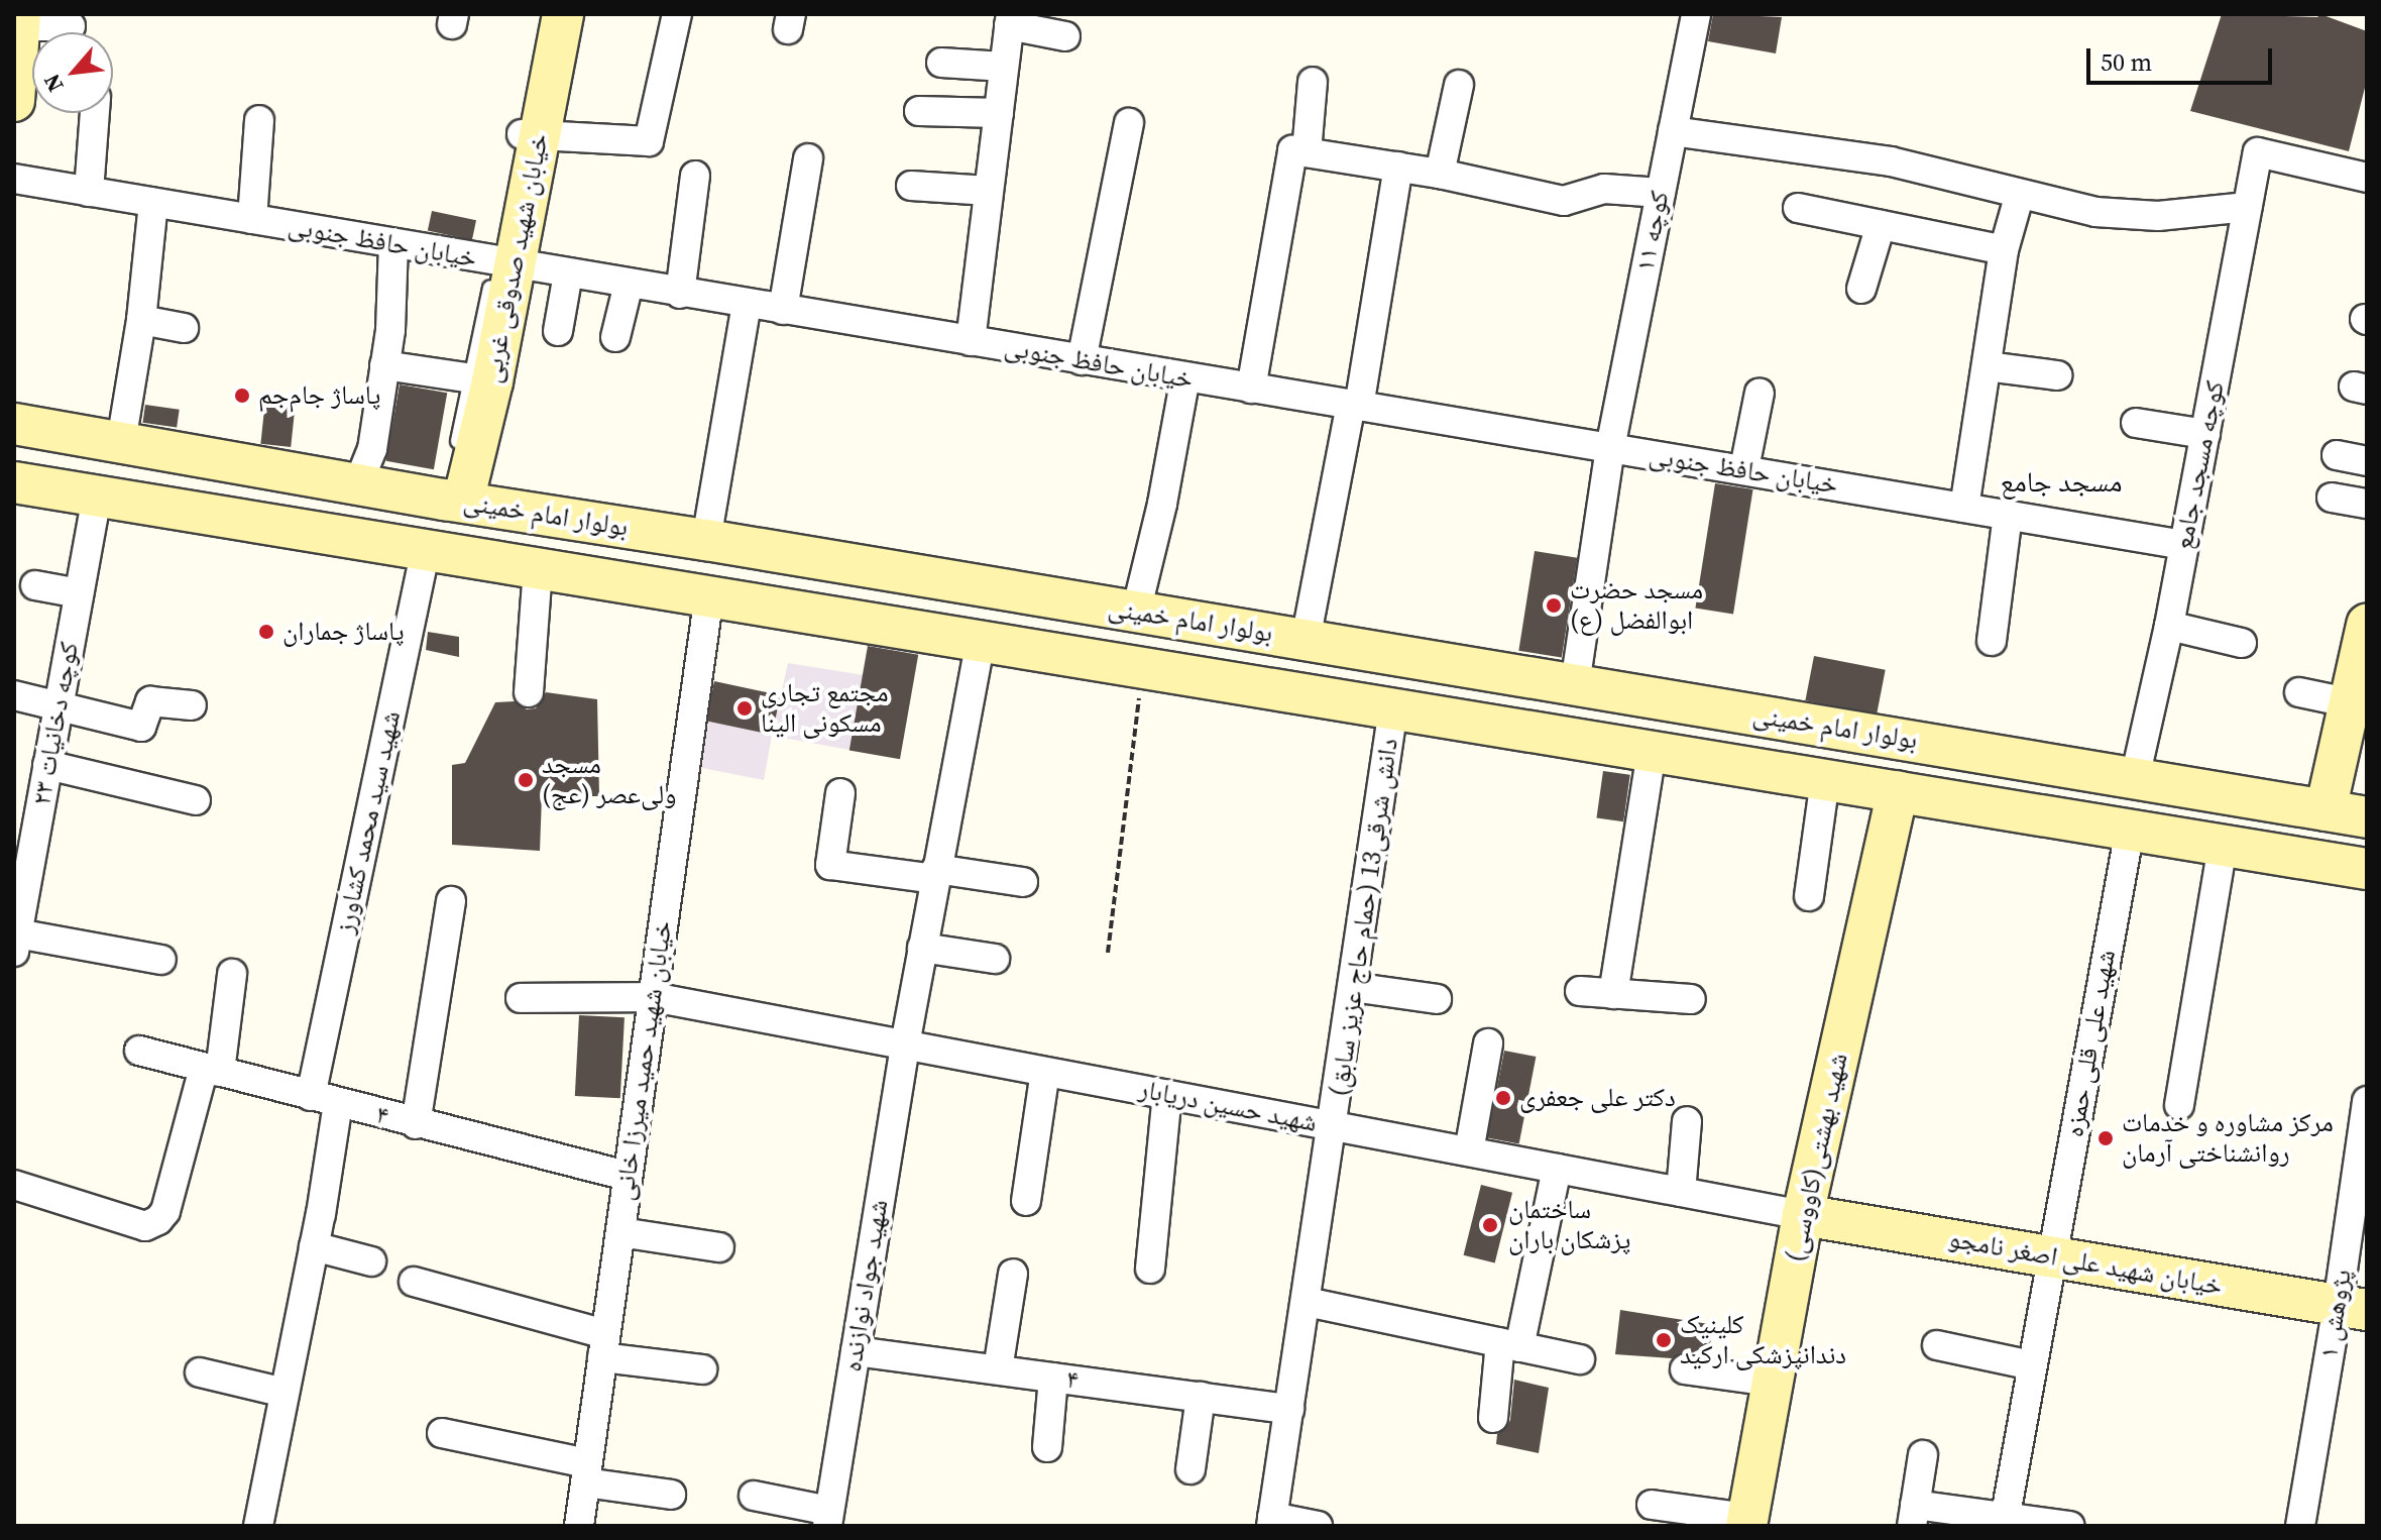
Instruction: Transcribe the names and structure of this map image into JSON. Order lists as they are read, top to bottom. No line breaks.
{"streets":{"main road":["خیابان شهید صدوقی غربی","بولوار امام خمینی","شهید بهشتی(کاووسی)","خیابان شهید علی اصغر نامجو"],"street":["کوچه ۱۱","خیابان حافظ جنوبی","کوچه مسجد جامع","کوچه دخانیات ۲۳","شهید سید محمد کشاورز","دانش شرقی13 (حمام حاج عزیز سابق)","شهید علی قلی حمزه","خیابان شهید حمید میرزا خانی","شهید حسین دریابار","۴","شهید جواد نوازنده","پژوهش ۱"]},"crossings":[["کوچه ۱۱","خیابان حافظ جنوبی"],["کوچه ۱۱","بولوار امام خمینی"],["خیابان حافظ جنوبی","خیابان شهید صدوقی غربی"],["خیابان حافظ جنوبی","کوچه مسجد جامع"],["خیابان شهید صدوقی غربی","بولوار امام خمینی"],["کوچه مسجد جامع","بولوار امام خمینی"],["بولوار امام خمینی","کوچه دخانیات ۲۳"],["بولوار امام خمینی","شهید سید محمد کشاورز"],["بولوار امام خمینی","دانش شرقی13 (حمام حاج عزیز سابق)"],["بولوار امام خمینی","شهید علی قلی حمزه"],["بولوار امام خمینی","خیابان شهید حمید میرزا خانی"],["بولوار امام خمینی","شهید بهشتی(کاووسی)"],["بولوار امام خمینی","شهید جواد نوازنده"],["شهید سید محمد کشاورز","۴"],["دانش شرقی13 (حمام حاج عزیز سابق)","شهید حسین دریابار"],["دانش شرقی13 (حمام حاج عزیز سابق)","۴"],["شهید علی قلی حمزه","خیابان شهید علی اصغر نامجو"],["خیابان شهید حمید میرزا خانی","شهید حسین دریابار"],["خیابان شهید حمید میرزا خانی","۴"],["شهید حسین دریابار","شهید بهشتی(کاووسی)"],["شهید حسین دریابار","خیابان شهید علی اصغر نامجو"],["شهید حسین دریابار","شهید جواد نوازنده"],["۴","شهید جواد نوازنده"],["شهید بهشتی(کاووسی)","خیابان شهید علی اصغر نامجو"],["خیابان شهید علی اصغر نامجو","پژوهش ۱"]],"districts":["مسجد جامع"],"places":["پاساژ جام‌جم","مسجد حضرت ابوالفضل (ع)","پاساژ جماران","مجتمع تجاری مسکونی الینا","مسجد ولی‌عصر (عج)","دکتر علی جعفری","مرکز مشاوره و خدمات روانشناختی آرمان","ساختمان پزشکان باران","کلینیک دندانپزشکی ارکید"],"scale_bar":"50 m","north":"bottom left"}
